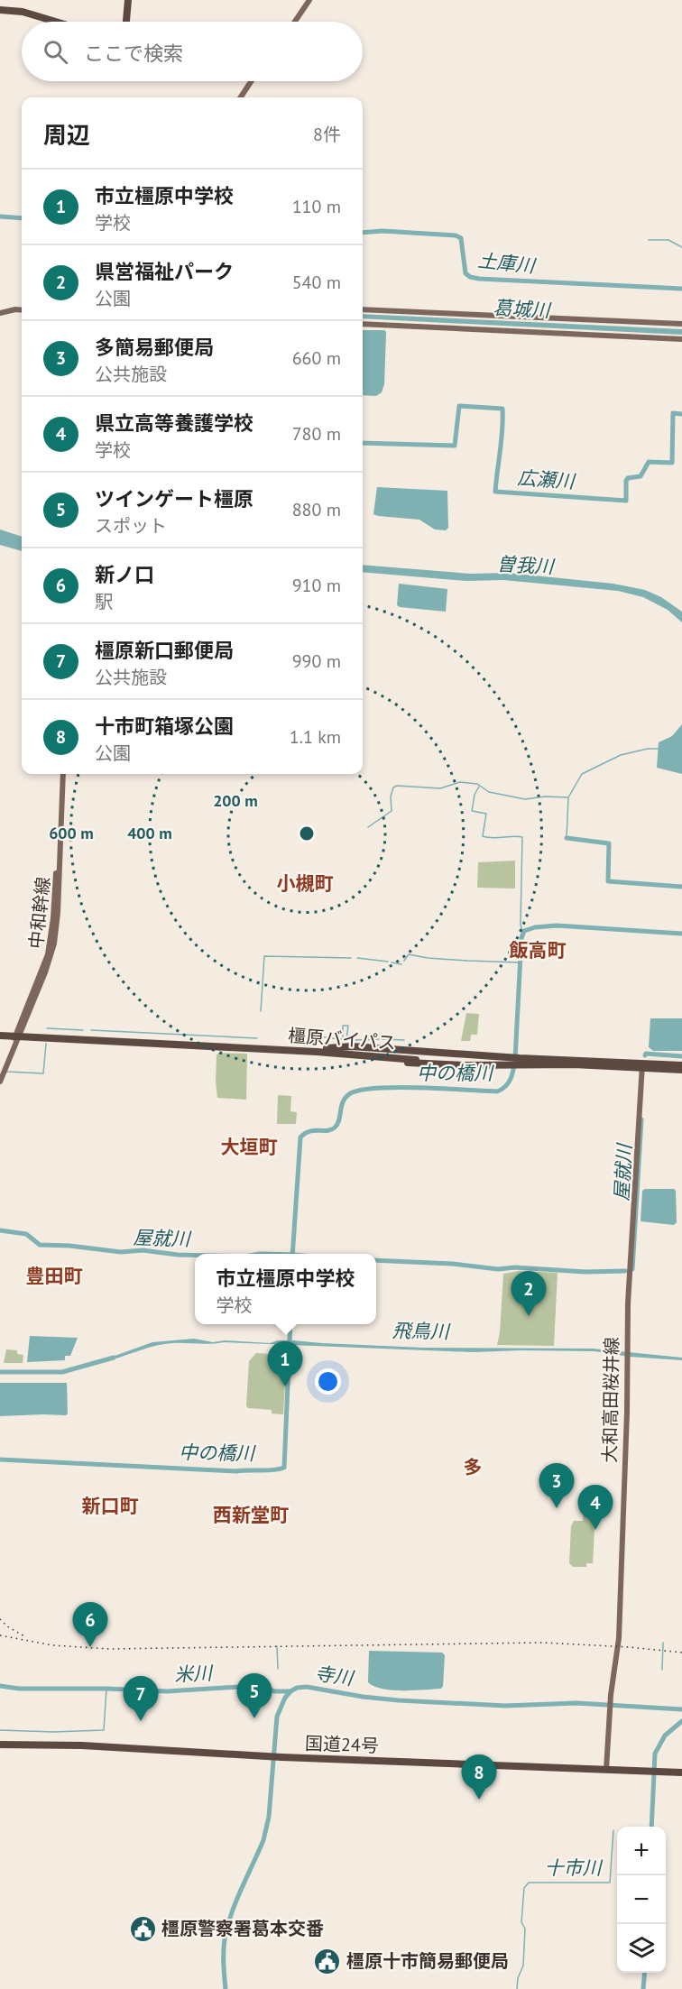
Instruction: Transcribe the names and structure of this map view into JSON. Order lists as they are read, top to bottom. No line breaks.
{"streets":{"highway":["橿原バイパス","国道24号"],"main road":["中和幹線","大和高田桜井線"]},"crossings":[["中和幹線","橿原バイパス"],["橿原バイパス","大和高田桜井線"],["大和高田桜井線","国道24号"]],"districts":["小槻町","飯高町","大垣町","豊田町","多","新口町","西新堂町"],"water":["土庫川","葛城川","広瀬川","曽我川","中の橋川","屋就川","飛鳥川","米川","寺川","十市川"],"places":{"public building":["橿原警察署葛本交番","橿原十市簡易郵便局"]},"page":{"search":"ここで検索","heading":["周辺","8件"],"list":[{"mark":"1","name":"市立橿原中学校","note":"学校","value":"110 m"},{"mark":"2","name":"県営福祉パーク","note":"公園","value":"540 m"},{"mark":"3","name":"多簡易郵便局","note":"公共施設","value":"660 m"},{"mark":"4","name":"県立高等養護学校","note":"学校","value":"780 m"},{"mark":"5","name":"ツインゲート橿原","note":"スポット","value":"880 m"},{"mark":"6","name":"新ノ口","note":"駅","value":"910 m"},{"mark":"7","name":"橿原新口郵便局","note":"公共施設","value":"990 m"},{"mark":"8","name":"十市町箱塚公園","note":"公園","value":"1.1 km"}],"popup":["市立橿原中学校","学校"],"pins":["2","1","3","4","6","5","7","8"],"map_buttons":["+","−"]},"rings":["200 m","600 m","400 m"]}
